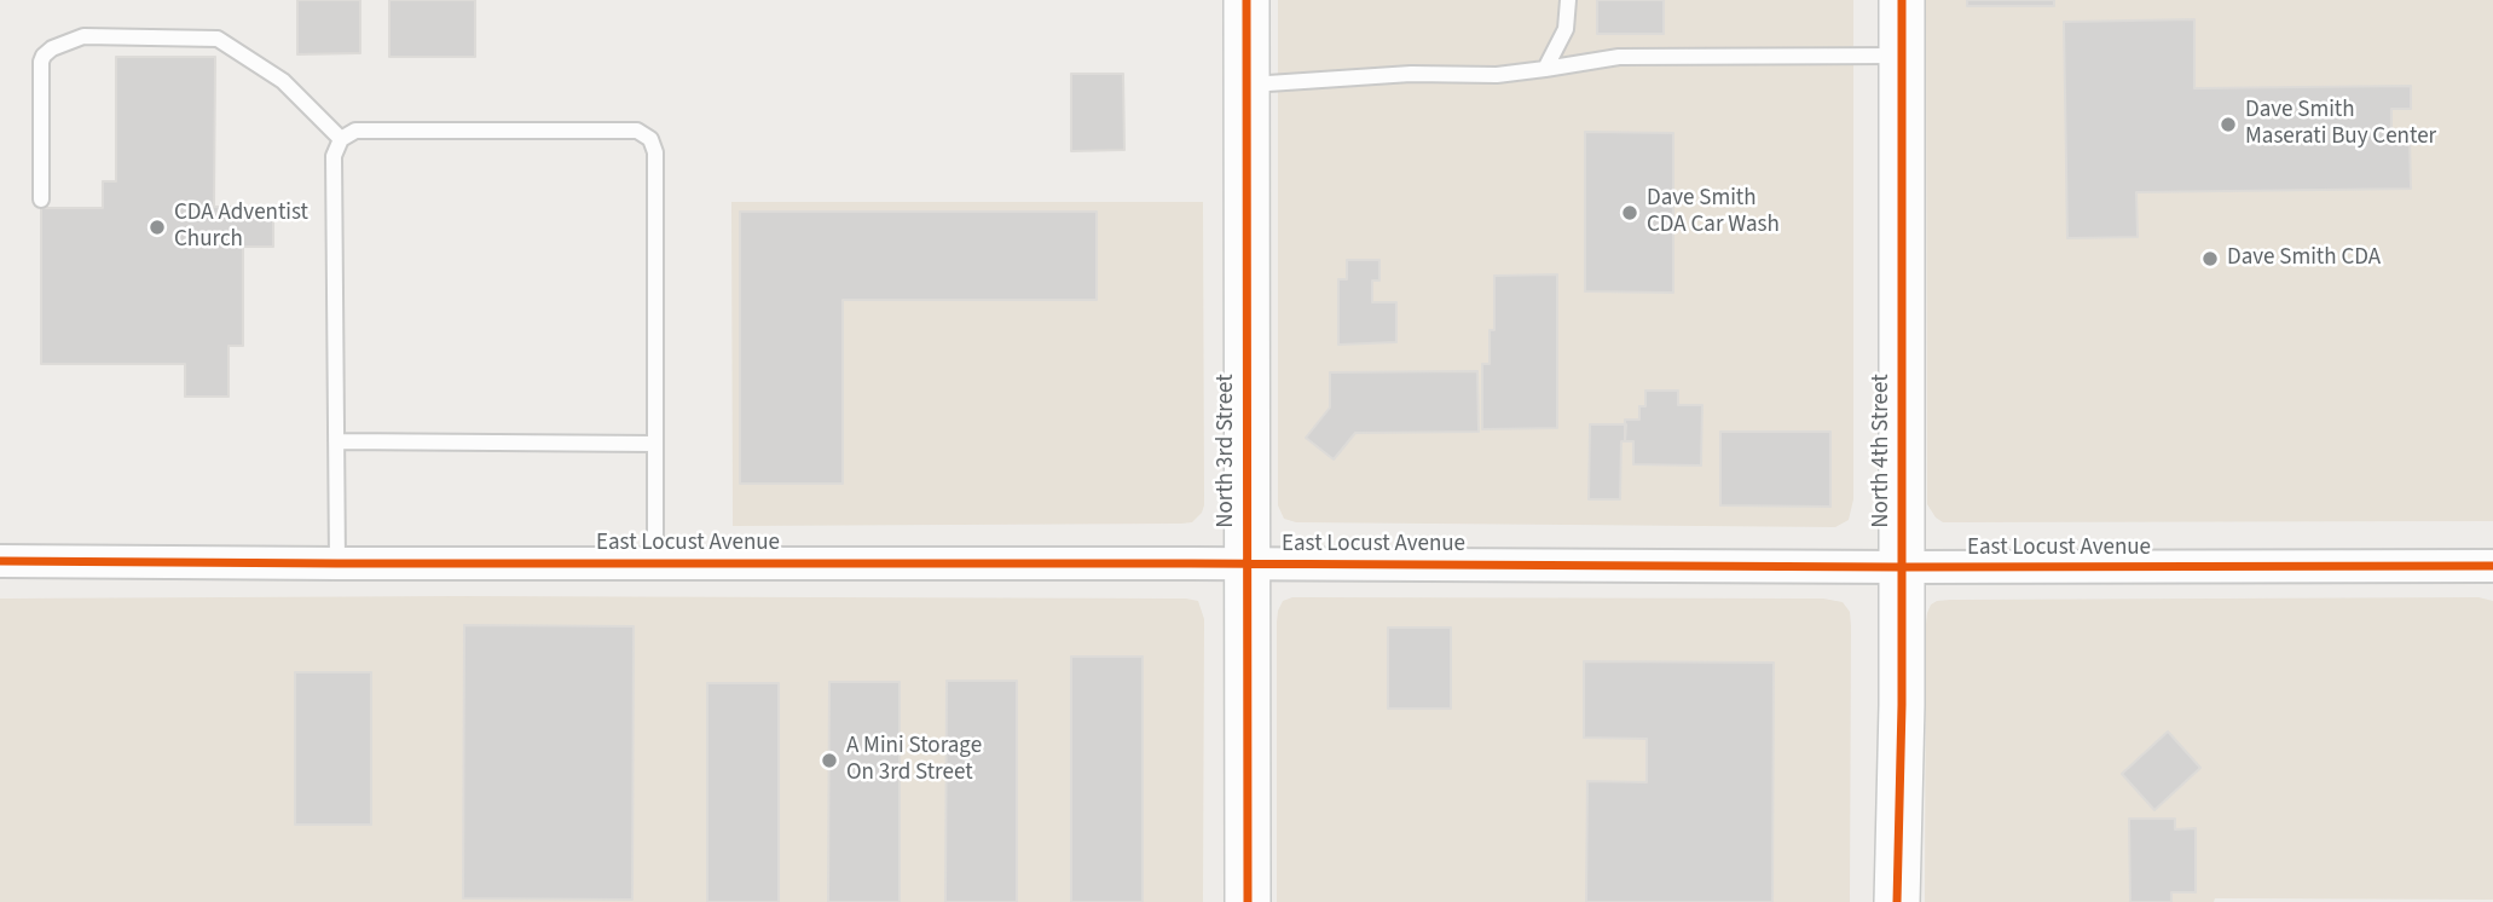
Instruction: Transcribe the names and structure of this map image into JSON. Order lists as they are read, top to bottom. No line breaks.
{"streets":{"main road":["North 3rd Street","North 4th Street"],"street":["East Locust Avenue"]},"crossings":[["North 3rd Street","East Locust Avenue"],["North 4th Street","East Locust Avenue"]],"places":["Dave Smith Maserati Buy Center","Dave Smith CDA Car Wash","CDA Adventist Church","Dave Smith CDA","A Mini Storage On 3rd Street"]}
